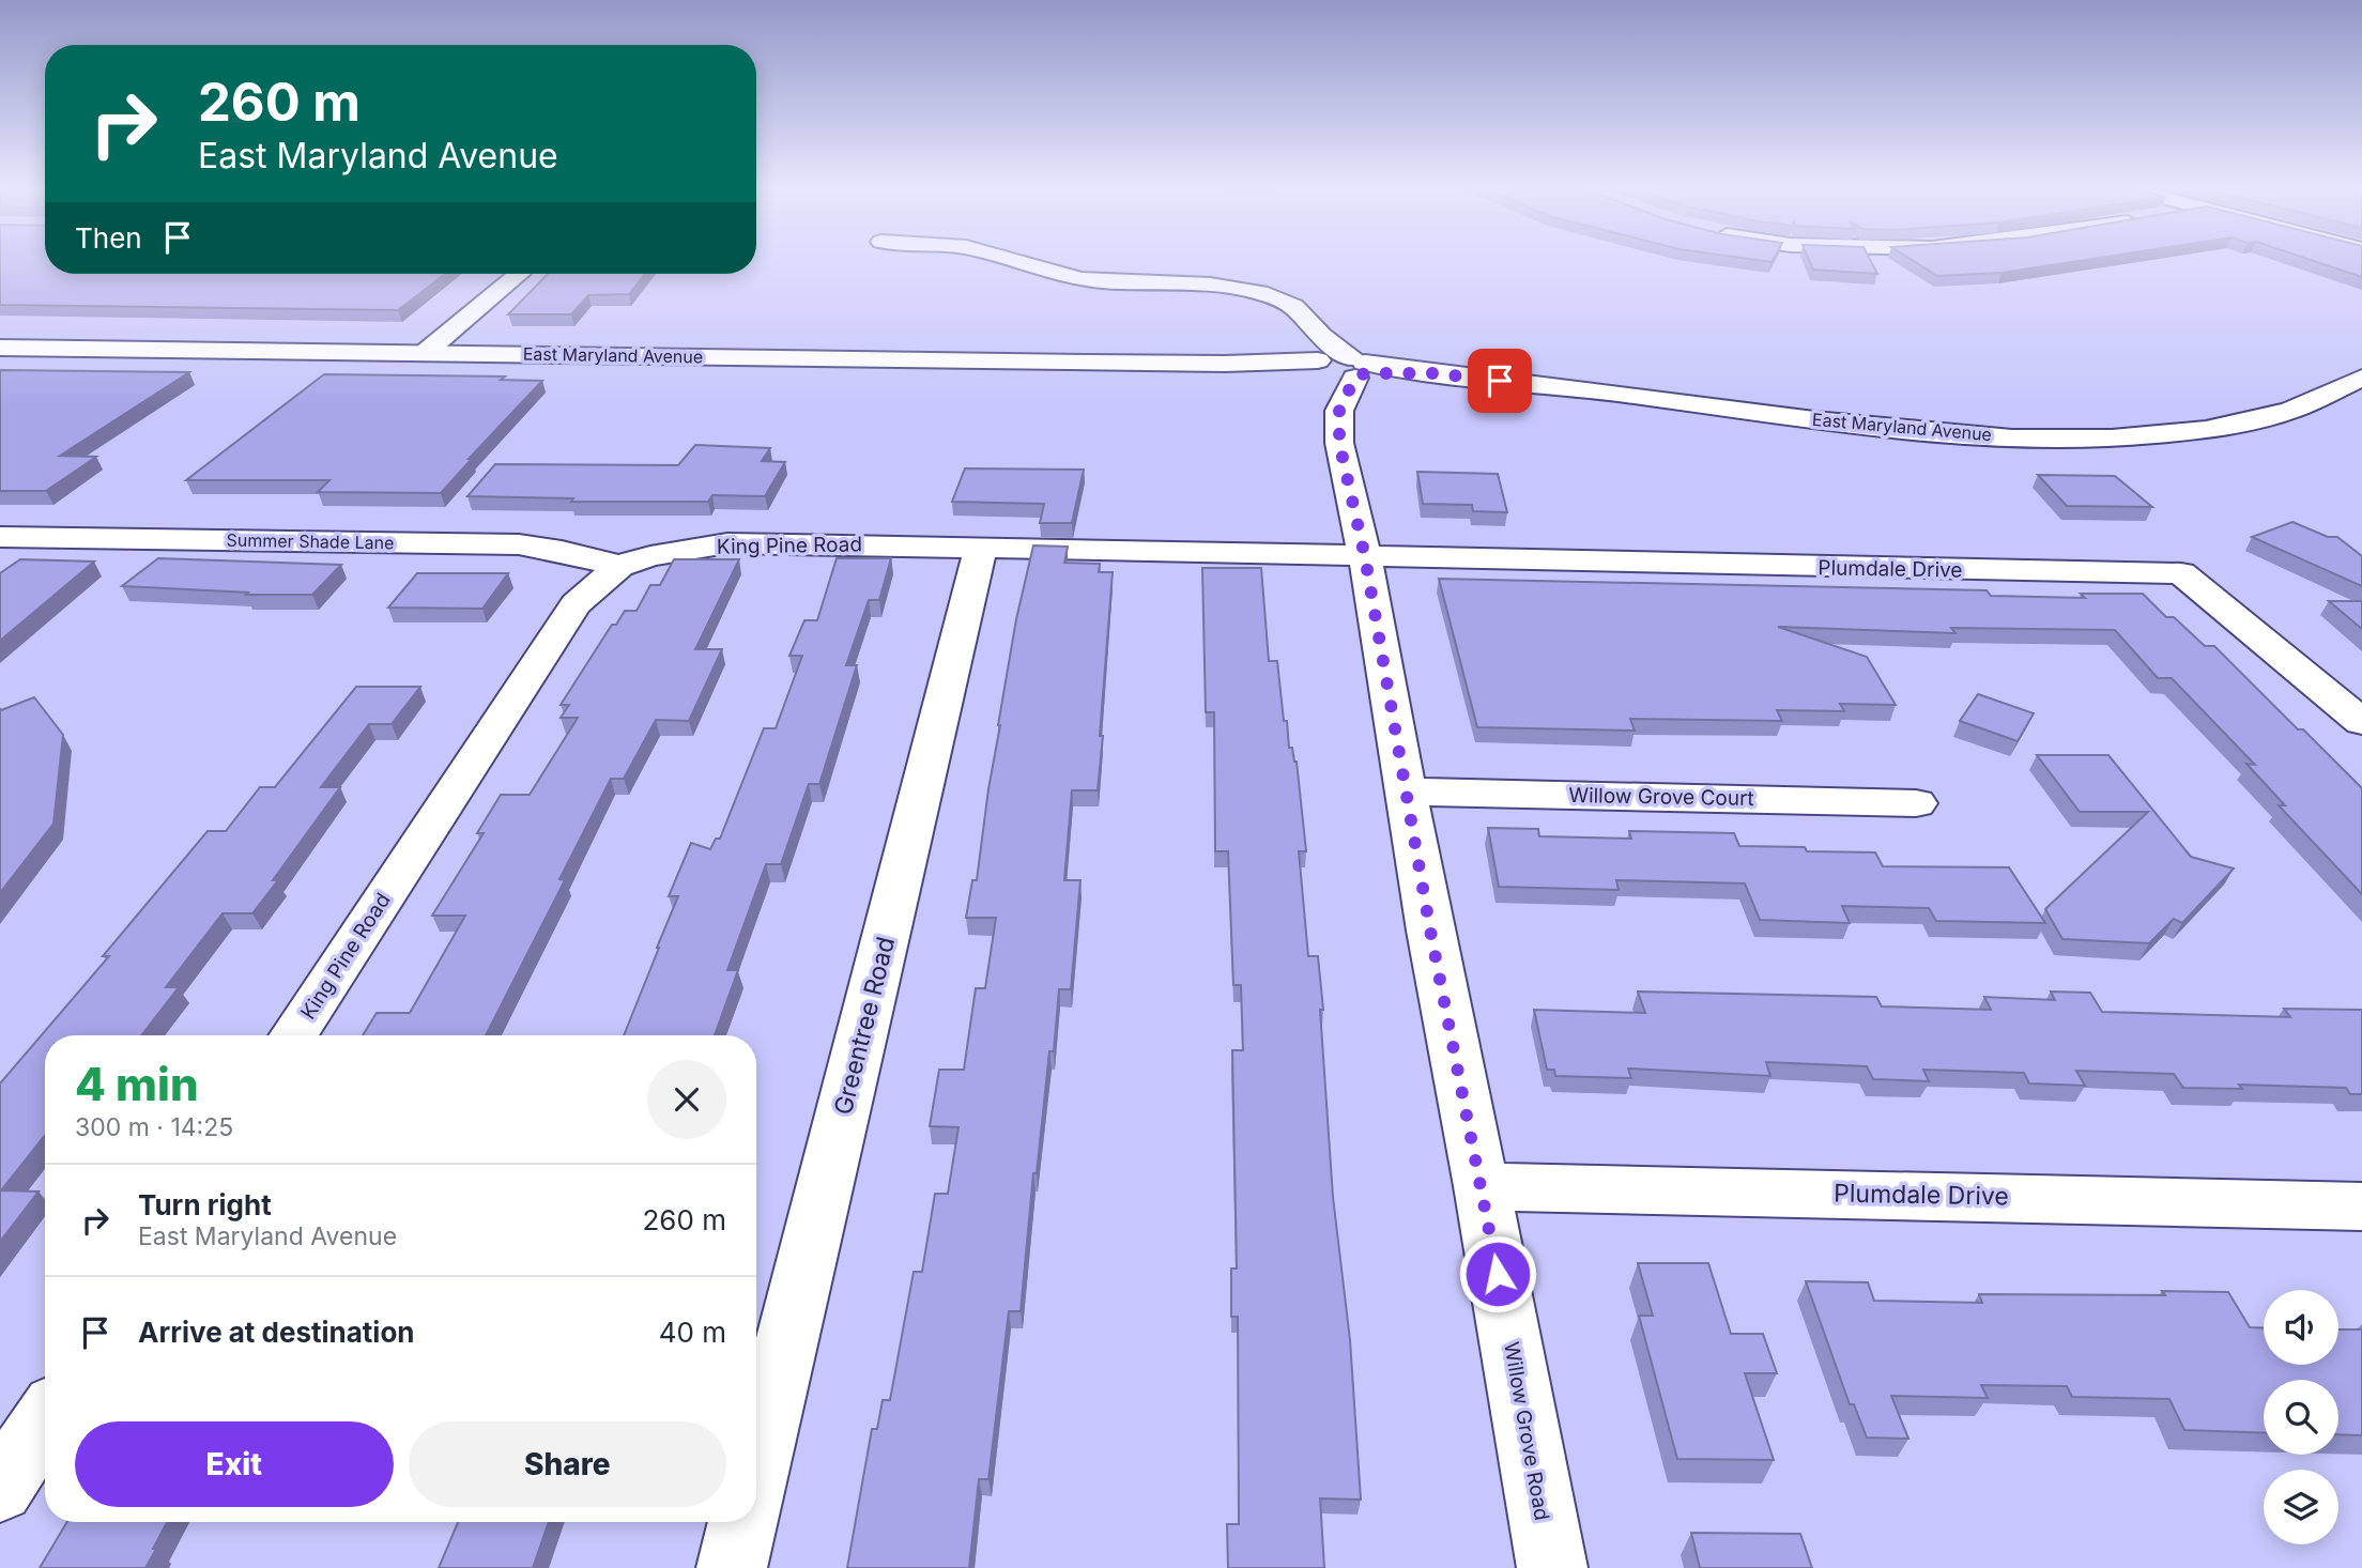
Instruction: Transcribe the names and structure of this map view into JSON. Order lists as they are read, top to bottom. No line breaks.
{"streets":{"street":["East Maryland Avenue","Summer Shade Lane","King Pine Road","Plumdale Drive","Willow Grove Court","Greentree Road","Willow Grove Road"]},"crossings":[["East Maryland Avenue","Willow Grove Road"],["Summer Shade Lane","King Pine Road"],["King Pine Road","Plumdale Drive"],["King Pine Road","Greentree Road"],["King Pine Road","Willow Grove Road"],["Plumdale Drive","Willow Grove Road"],["Willow Grove Court","Willow Grove Road"]],"page":{"turn":["260 m","East Maryland Avenue"],"then":"Then","heading":["4 min","300 m · 14:25"],"list":[{"name":"Turn right","note":"East Maryland Avenue","value":"260 m"},{"name":"Arrive at destination","value":"40 m"}],"buttons":["Exit","Share"]}}
